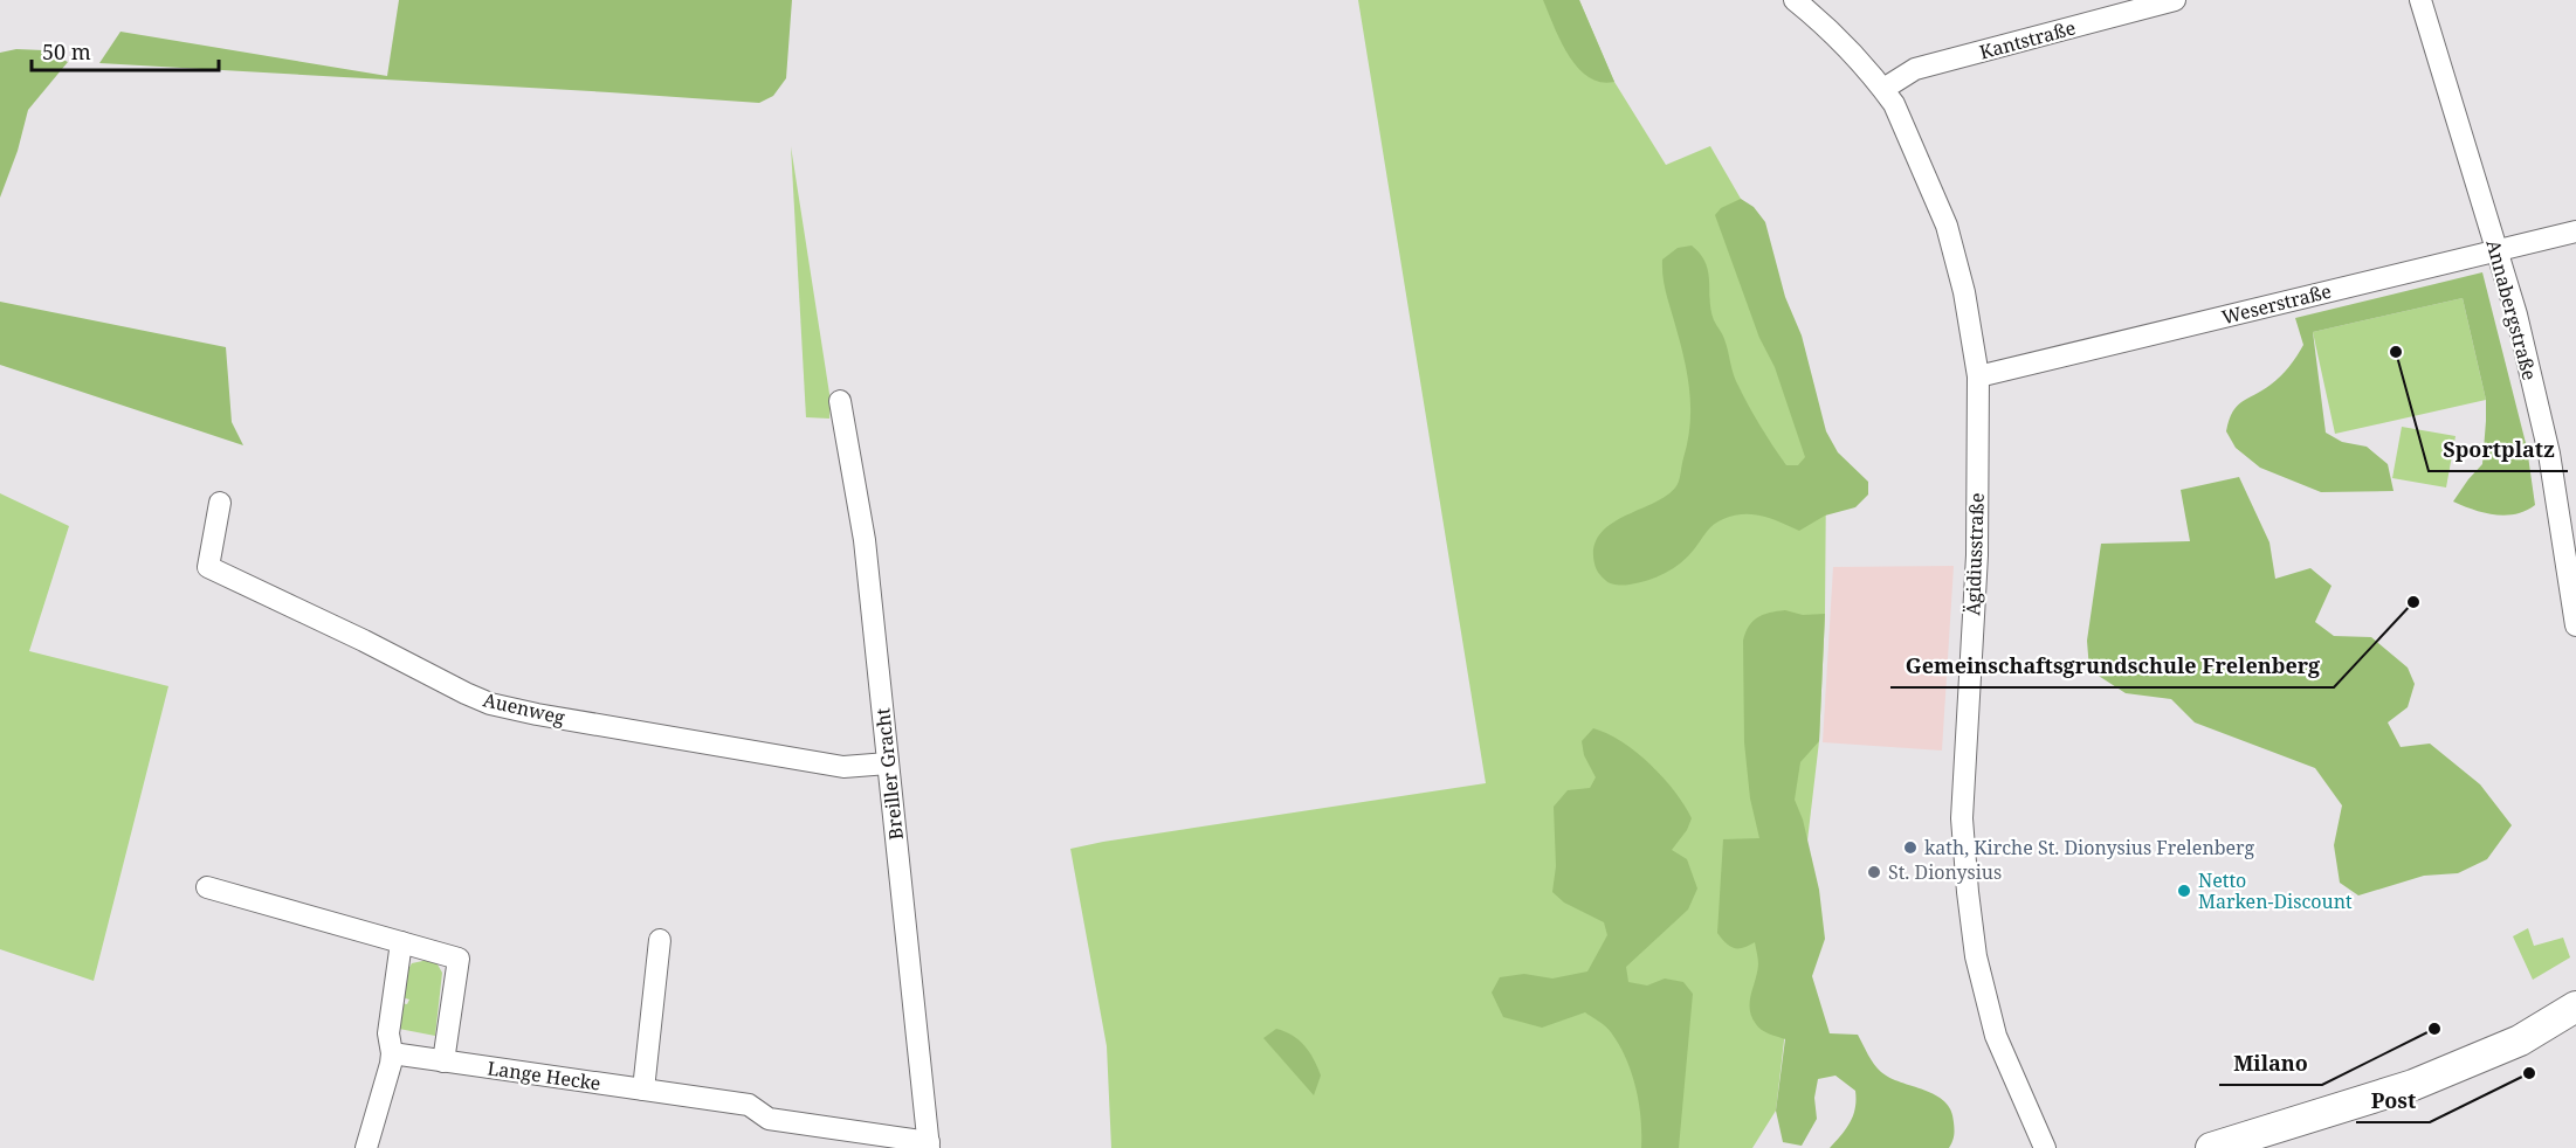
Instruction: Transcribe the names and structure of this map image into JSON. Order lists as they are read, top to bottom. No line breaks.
{"streets":{"street":["Kantstraße","Weserstraße","Annabergstraße","Ägidiusstraße","Auenweg","Breiller Gracht","Lange Hecke"]},"crossings":[["Kantstraße","Ägidiusstraße"],["Weserstraße","Annabergstraße"],["Weserstraße","Ägidiusstraße"],["Auenweg","Breiller Gracht"],["Breiller Gracht","Lange Hecke"]],"places":["Sportplatz","Gemeinschaftsgrundschule Frelenberg","kath, Kirche St. Dionysius Frelenberg","St. Dionysius","Netto Marken-Discount","Milano","Post"],"scale_bar":"50 m"}
